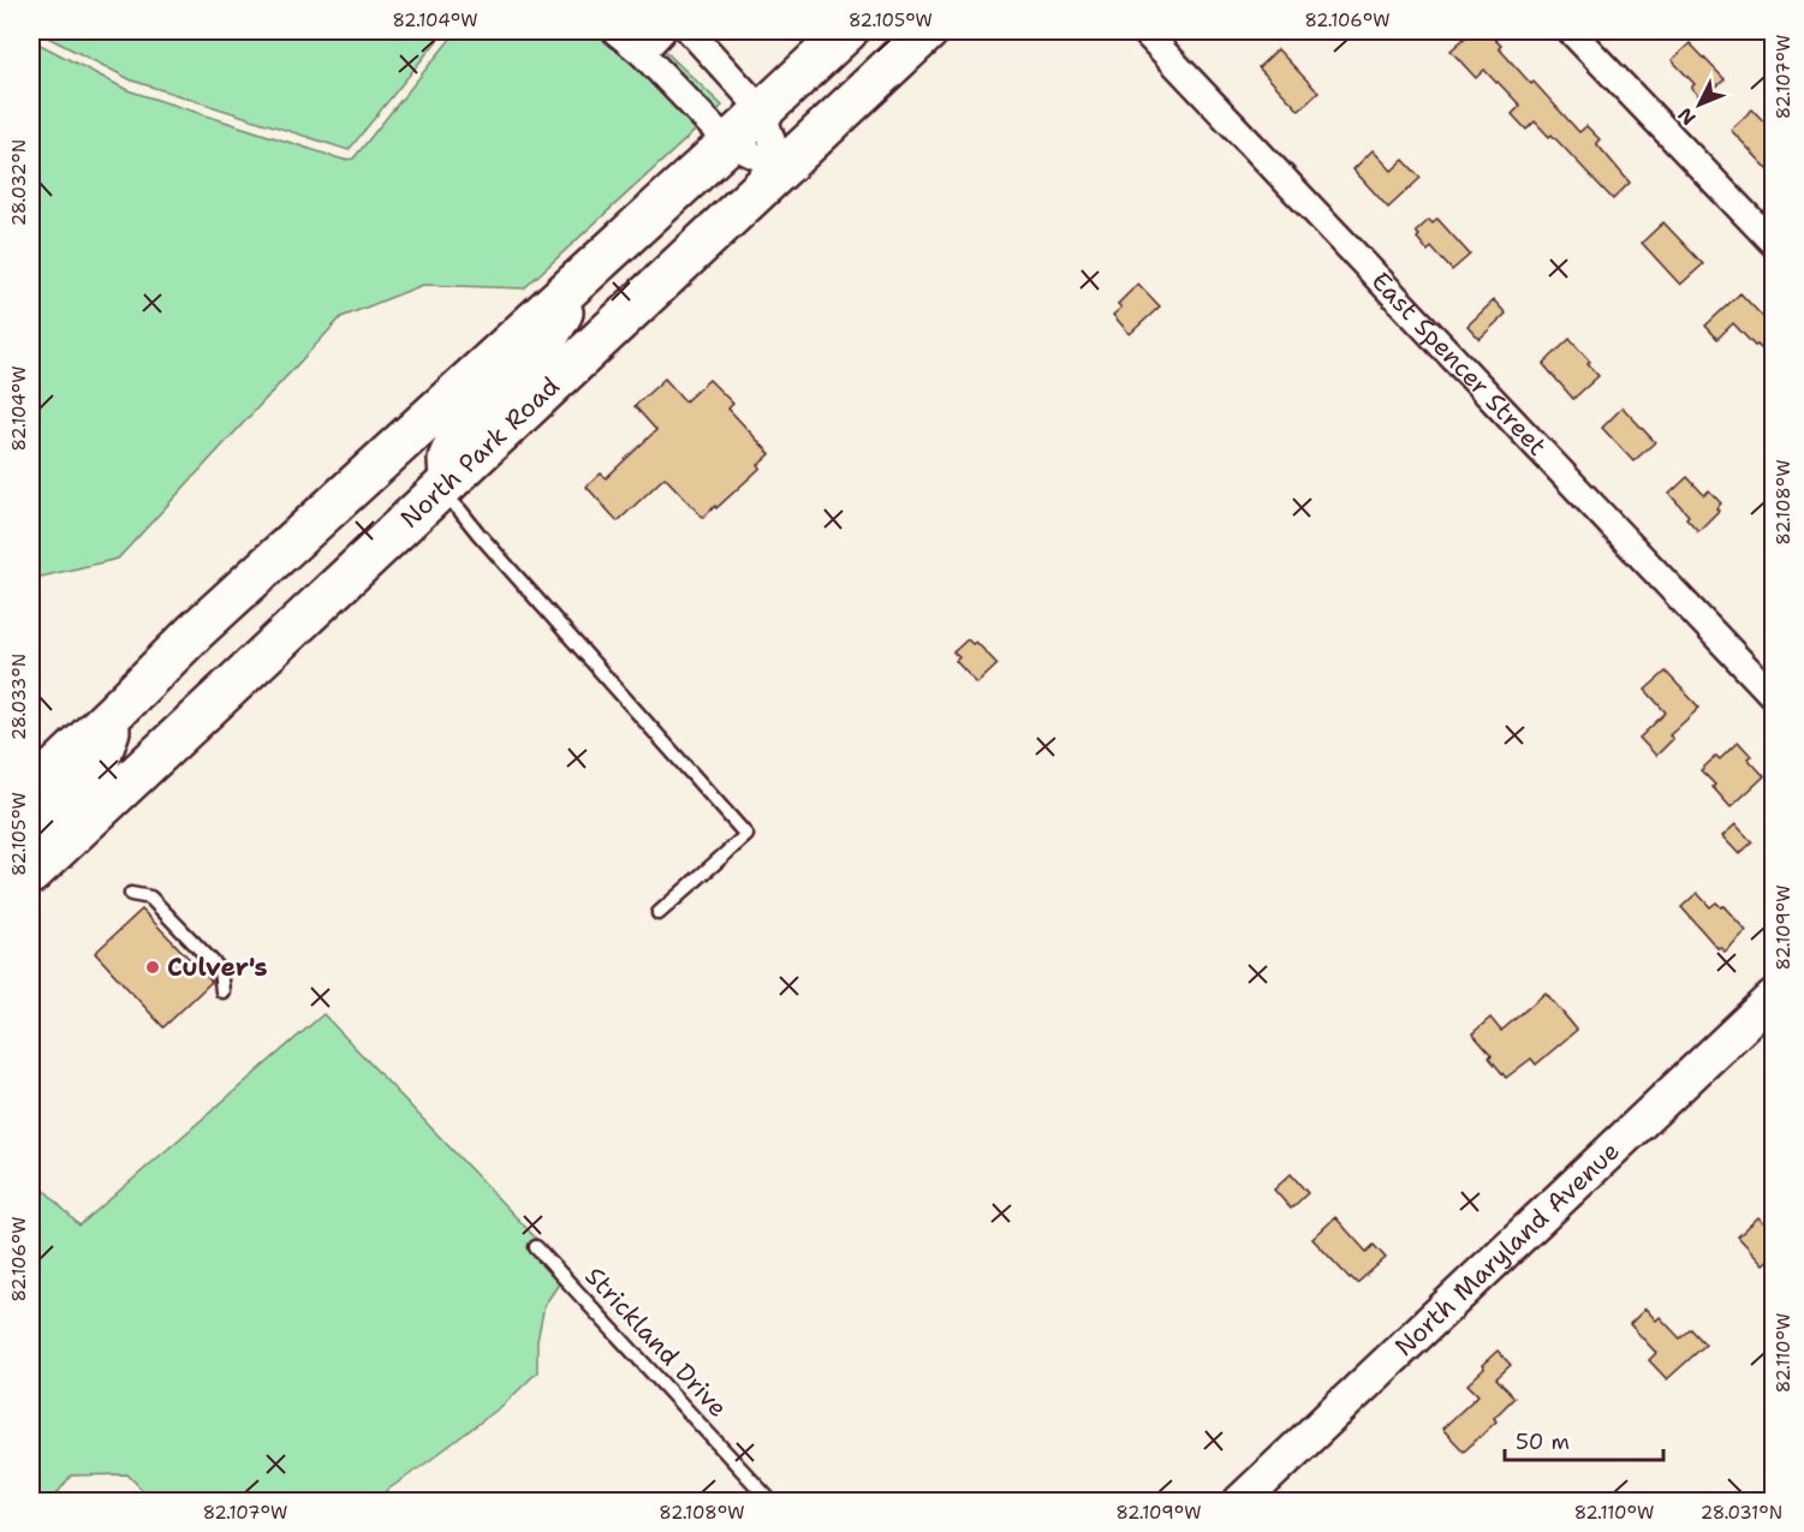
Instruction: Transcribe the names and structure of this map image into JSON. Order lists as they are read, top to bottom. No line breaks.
{"streets":{"main road":["North Park Road"],"street":["East Spencer Street","North Maryland Avenue"],"lane":["Strickland Drive"]},"places":["Culver's"],"scale_bar":"50 m","north":"bottom left","coordinates":["82.104°W","82.105°W","82.106°W","82.107°W","28.032°N","82.108°W","28.033°N","82.109°W","82.110°W","28.031°N"]}
